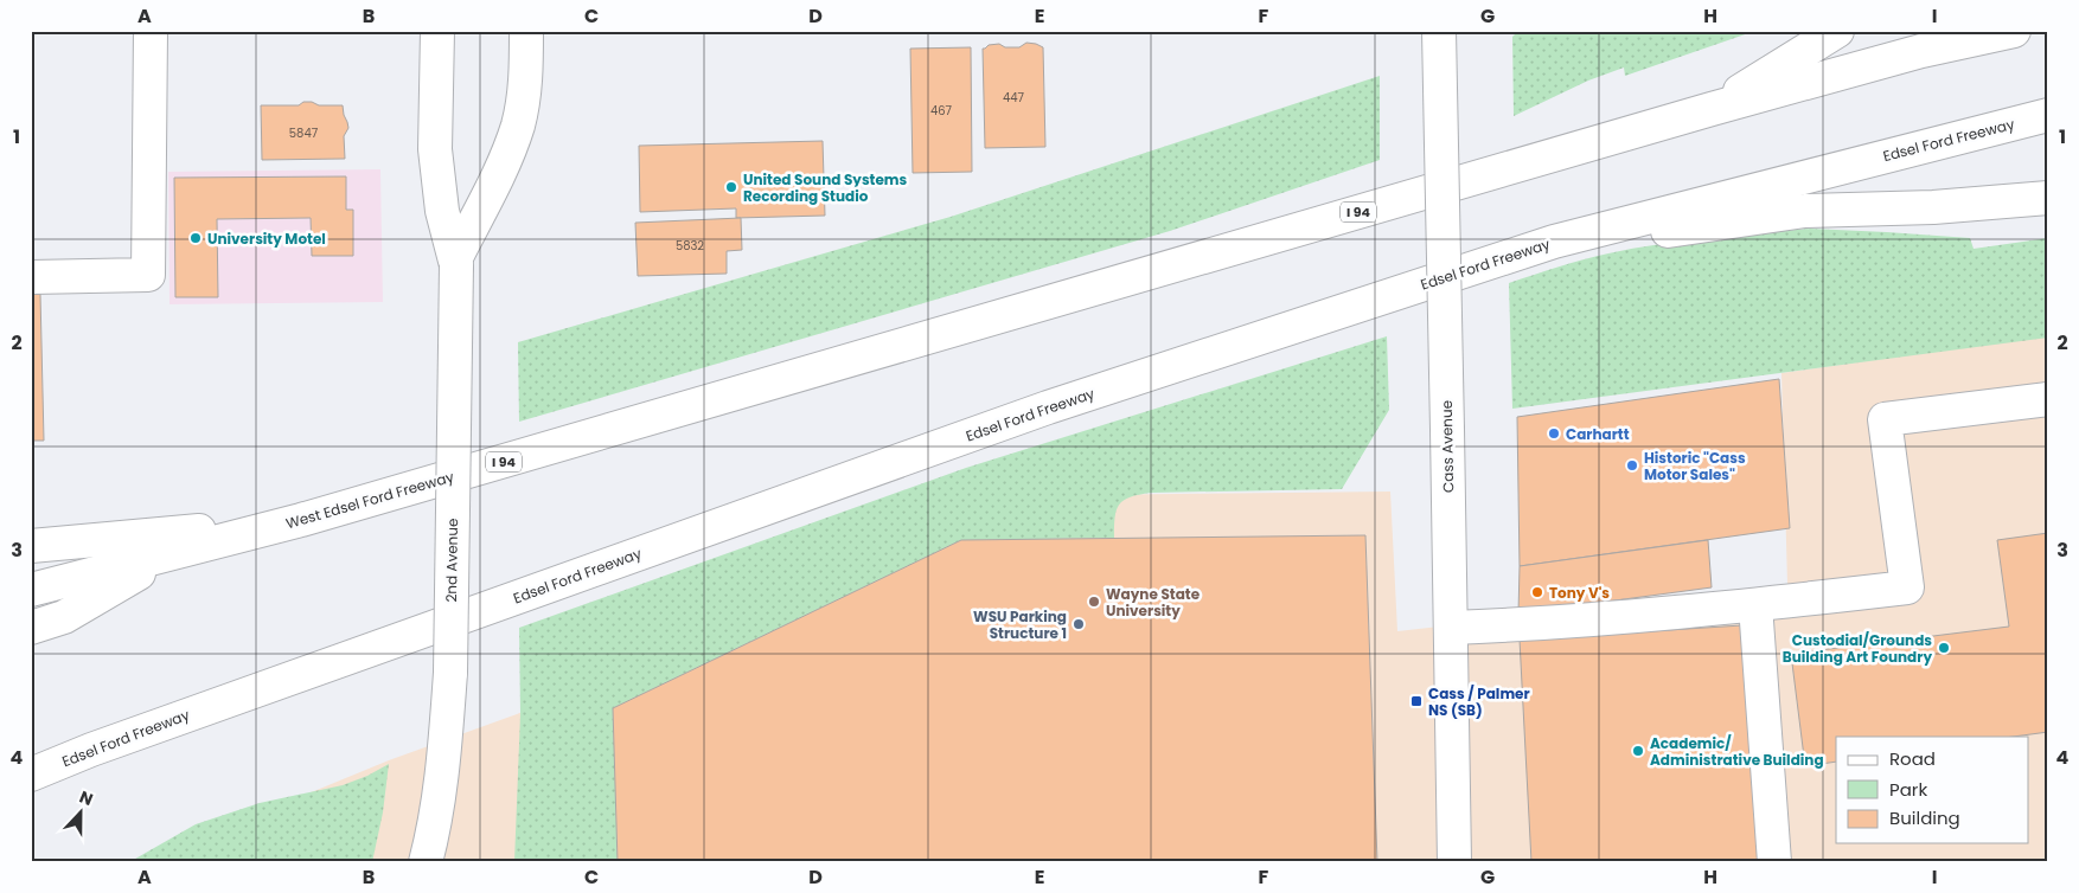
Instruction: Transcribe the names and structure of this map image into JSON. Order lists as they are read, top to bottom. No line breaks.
{"streets":{"main road":["Edsel Ford Freeway","I 94","Cass Avenue","West Edsel Ford Freeway","2nd Avenue"]},"crossings":[["I 94","West Edsel Ford Freeway"]],"places":{"other":["United Sound Systems Recording Studio","University Motel","Carhartt","Historic \"Cass Motor Sales\"","Tony V's","Wayne State University","WSU Parking Structure 1","Custodial/Grounds Building Art Foundry","Academic/ Administrative Building"],"transit":["Cass / Palmer NS (SB)"]},"house_numbers":["447","467","5847","5832"],"legend":["Road","Park","Building"],"north":"top","grid":{"columns":["A","B","C","D","E","F","G","H","I"],"rows":["1","2","3","4"]}}
